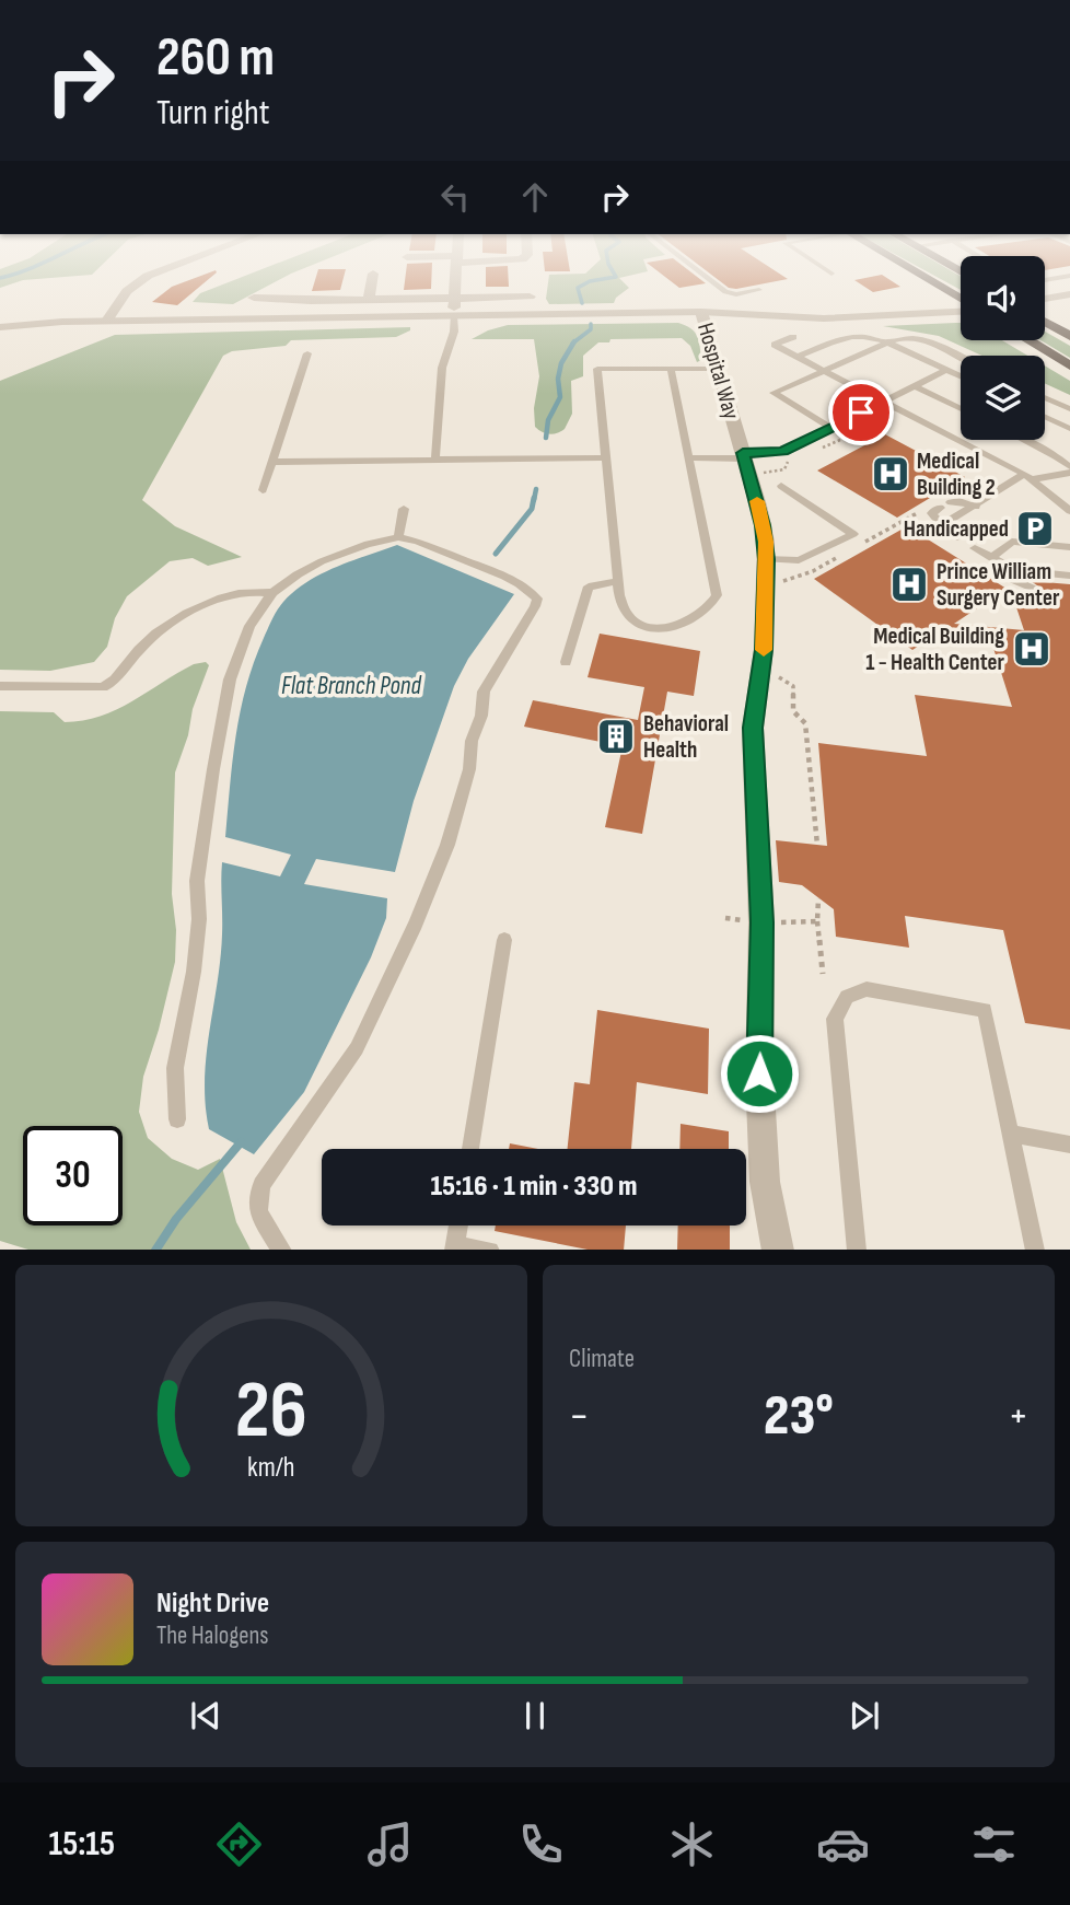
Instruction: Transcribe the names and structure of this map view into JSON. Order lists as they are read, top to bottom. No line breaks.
{"streets":{"street":["Hospital Way"]},"water":["Flat Branch Pond"],"places":{"hospital":["Medical Building 2","Prince William Surgery Center","Medical Building 1 - Health Center"],"parking":["Handicapped"],"building":["Behavioral Health"]},"page":{"turn":["260 m","Turn right"],"limit":"30","trip":"15:16 · 1 min · 330 m","tile":"Climate","heat":["−","23°","+"],"song":["Night Drive","The Halogens"],"tabs":"15:15","gauge":["26","km/h"]}}
